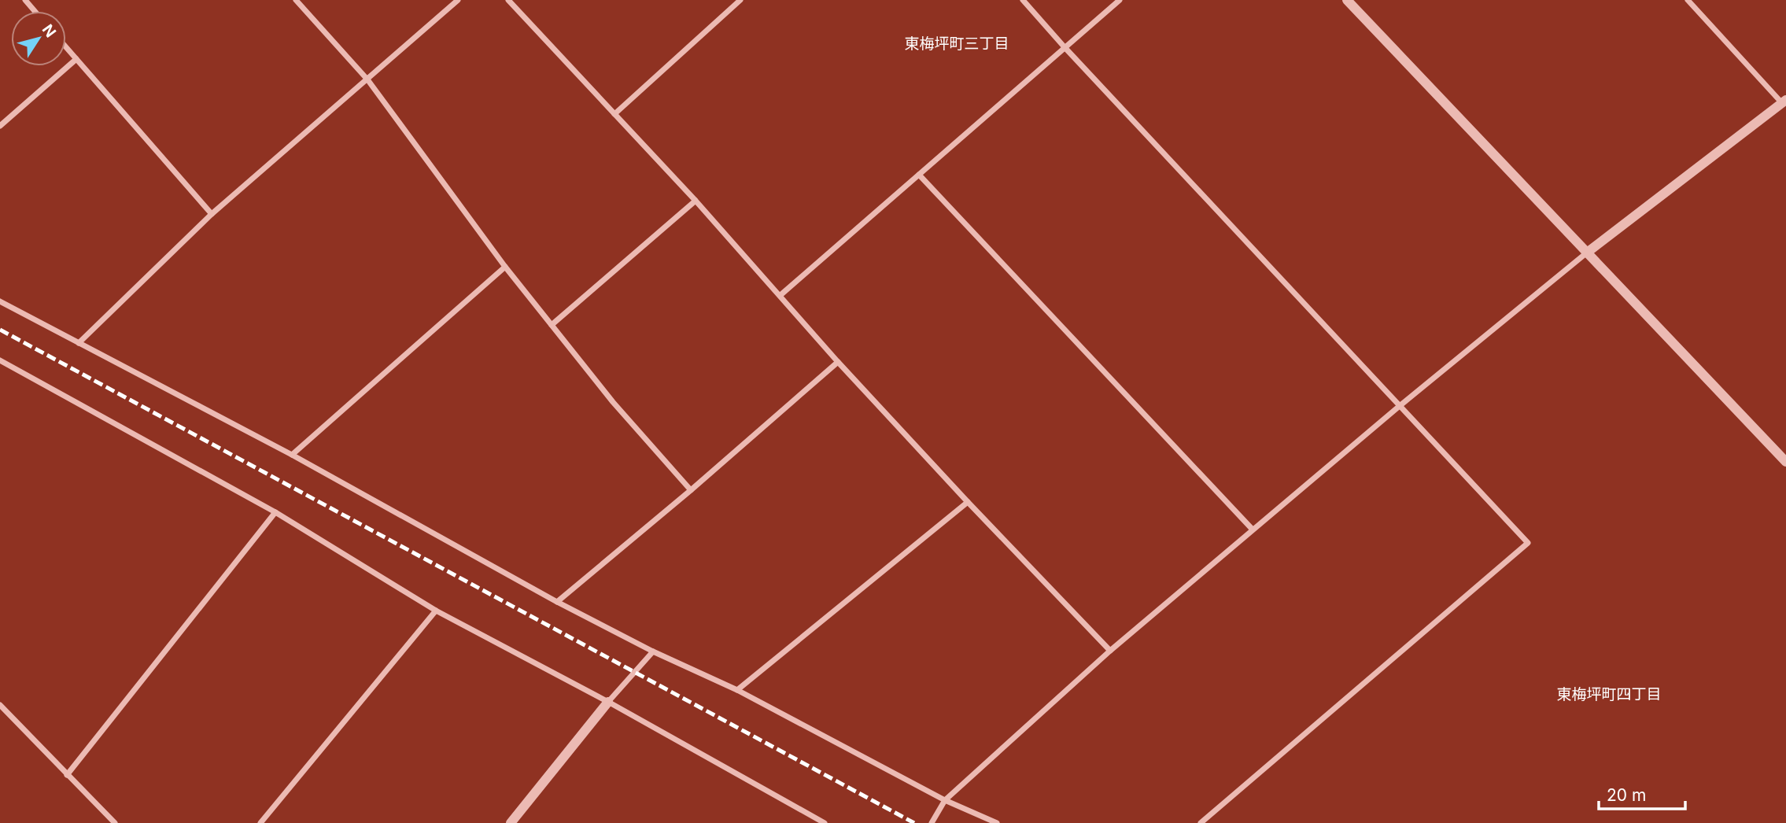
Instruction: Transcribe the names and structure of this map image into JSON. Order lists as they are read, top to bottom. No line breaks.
{"districts":["東梅坪町三丁目","東梅坪町四丁目"],"scale_bar":"20 m","north":"top right"}
